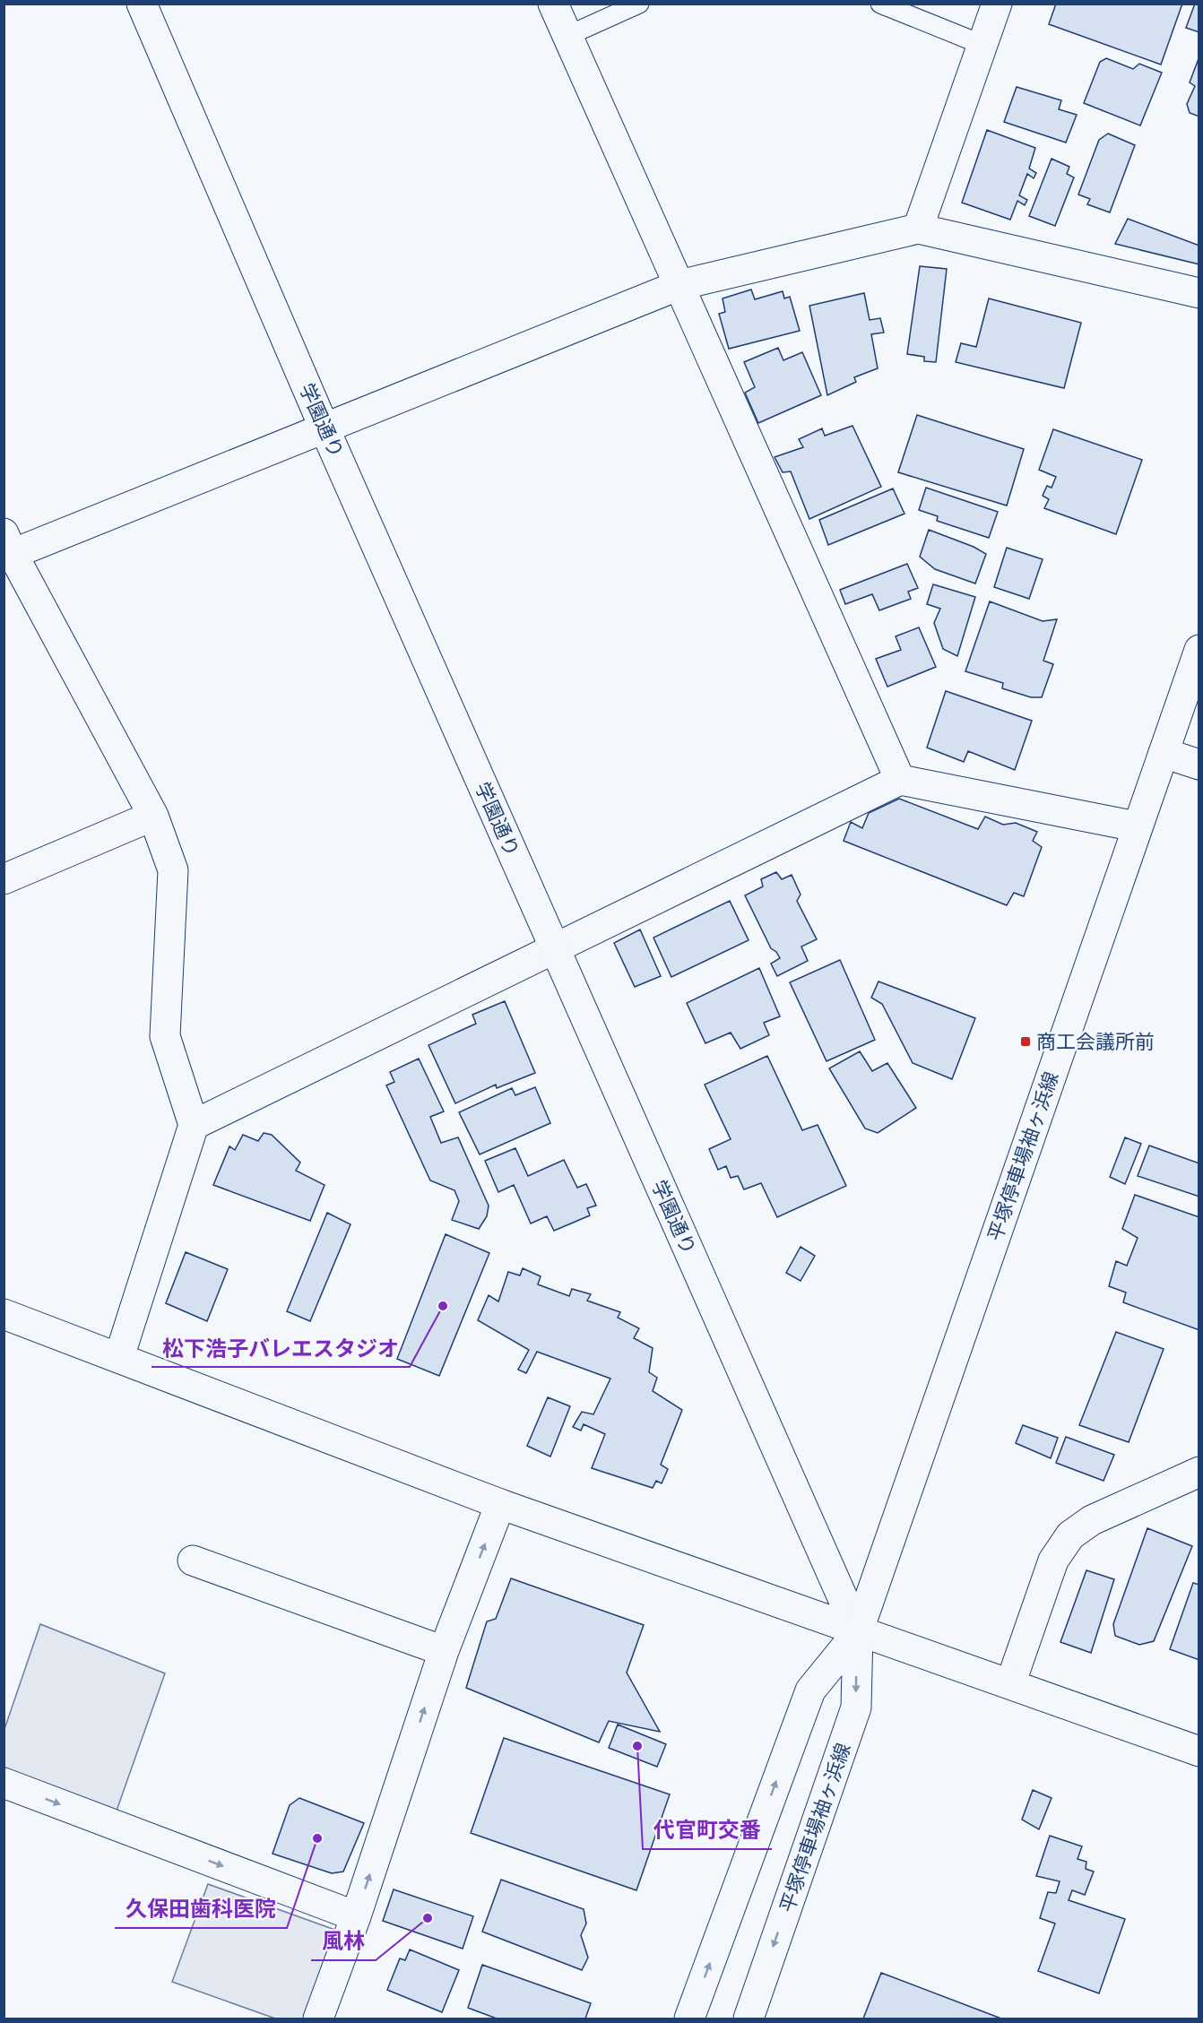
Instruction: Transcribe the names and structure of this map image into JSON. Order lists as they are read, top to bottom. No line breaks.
{"streets":{"street":["学園通り","平塚停車場袖ヶ浜線"]},"crossings":[["学園通り","平塚停車場袖ヶ浜線"]],"places":{"transit":["商工会議所前"],"other":["松下浩子バレエスタジオ","代官町交番","久保田歯科医院","風林"]}}
